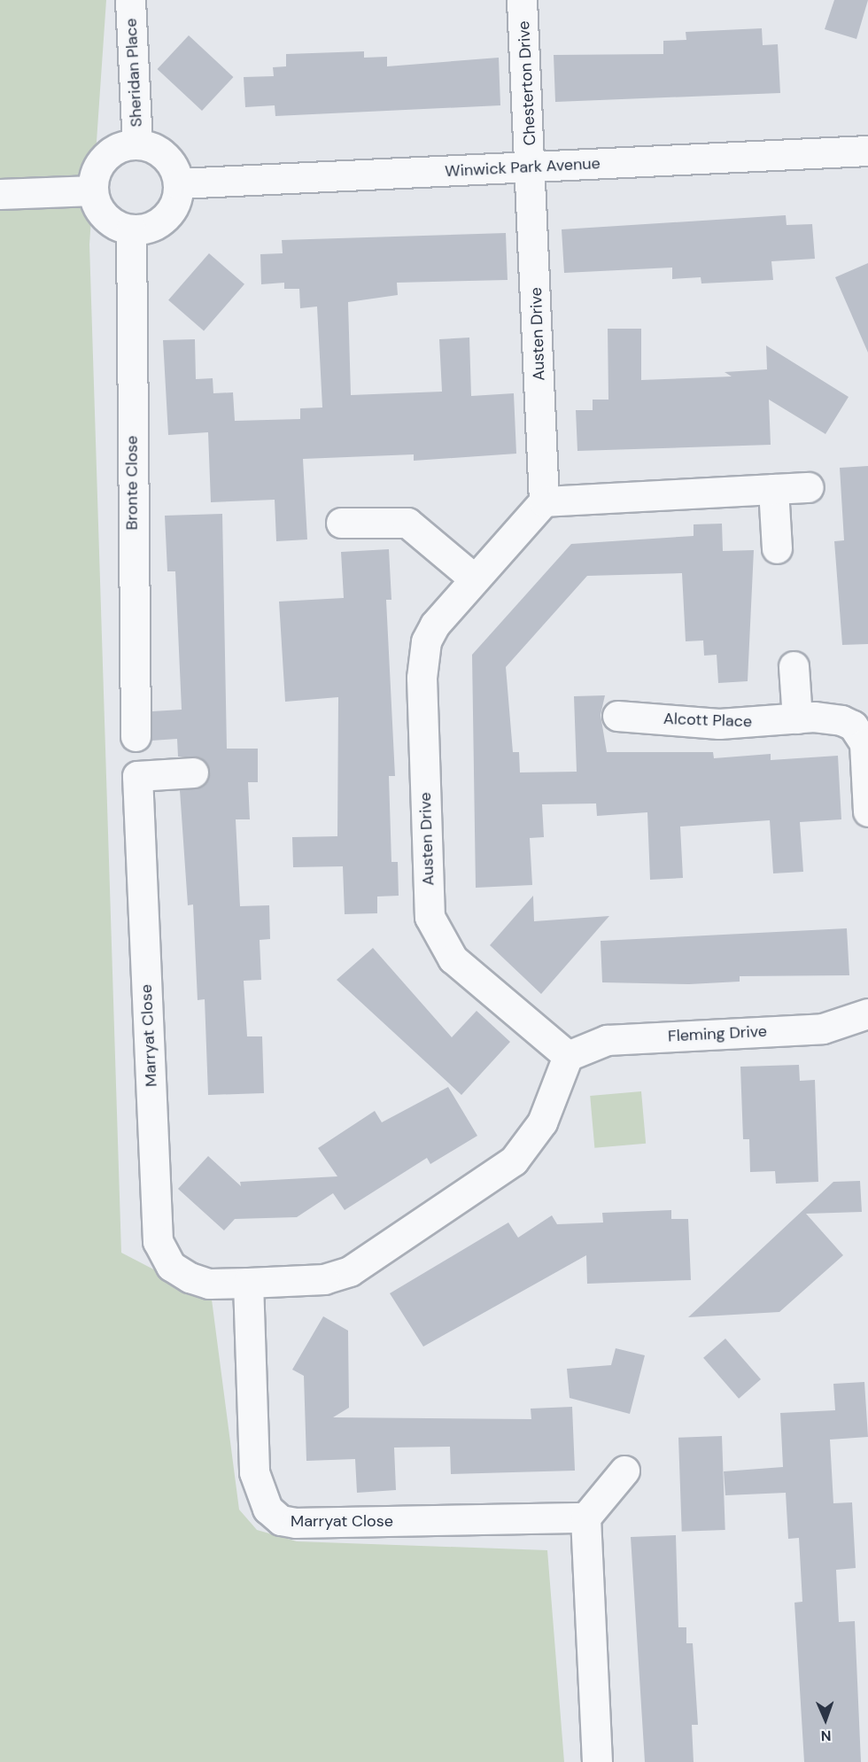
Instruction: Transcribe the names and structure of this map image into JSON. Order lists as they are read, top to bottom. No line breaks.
{"streets":{"street":["Sheridan Place","Chesterton Drive","Winwick Park Avenue","Austen Drive","Bronte Close","Alcott Place","Fleming Drive","Marryat Close"]},"crossings":[["Sheridan Place","Winwick Park Avenue"],["Sheridan Place","Bronte Close"],["Chesterton Drive","Winwick Park Avenue"],["Chesterton Drive","Austen Drive"],["Winwick Park Avenue","Austen Drive"],["Winwick Park Avenue","Bronte Close"],["Austen Drive","Fleming Drive"],["Austen Drive","Marryat Close"],["Fleming Drive","Marryat Close"]],"north":"bottom"}
